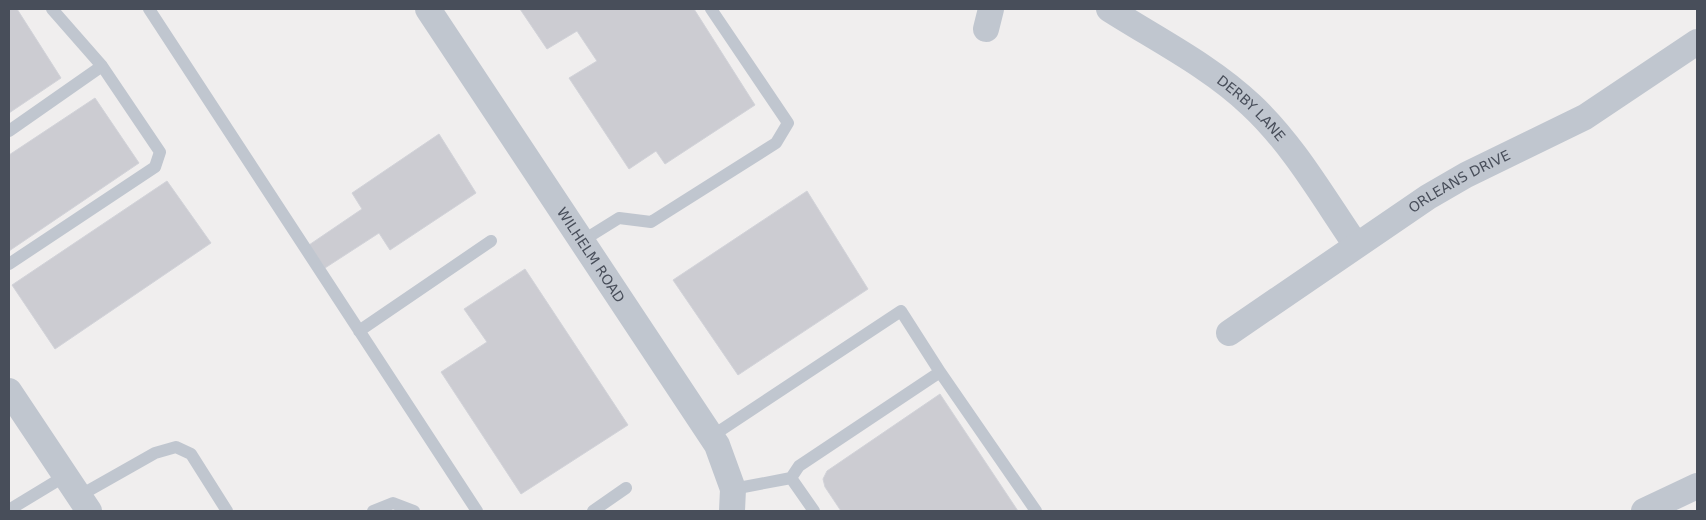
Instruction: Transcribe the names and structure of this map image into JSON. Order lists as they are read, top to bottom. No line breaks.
{"streets":{"street":["DERBY LANE","ORLEANS DRIVE","WILHELM ROAD"]},"crossings":[["DERBY LANE","ORLEANS DRIVE"]]}
